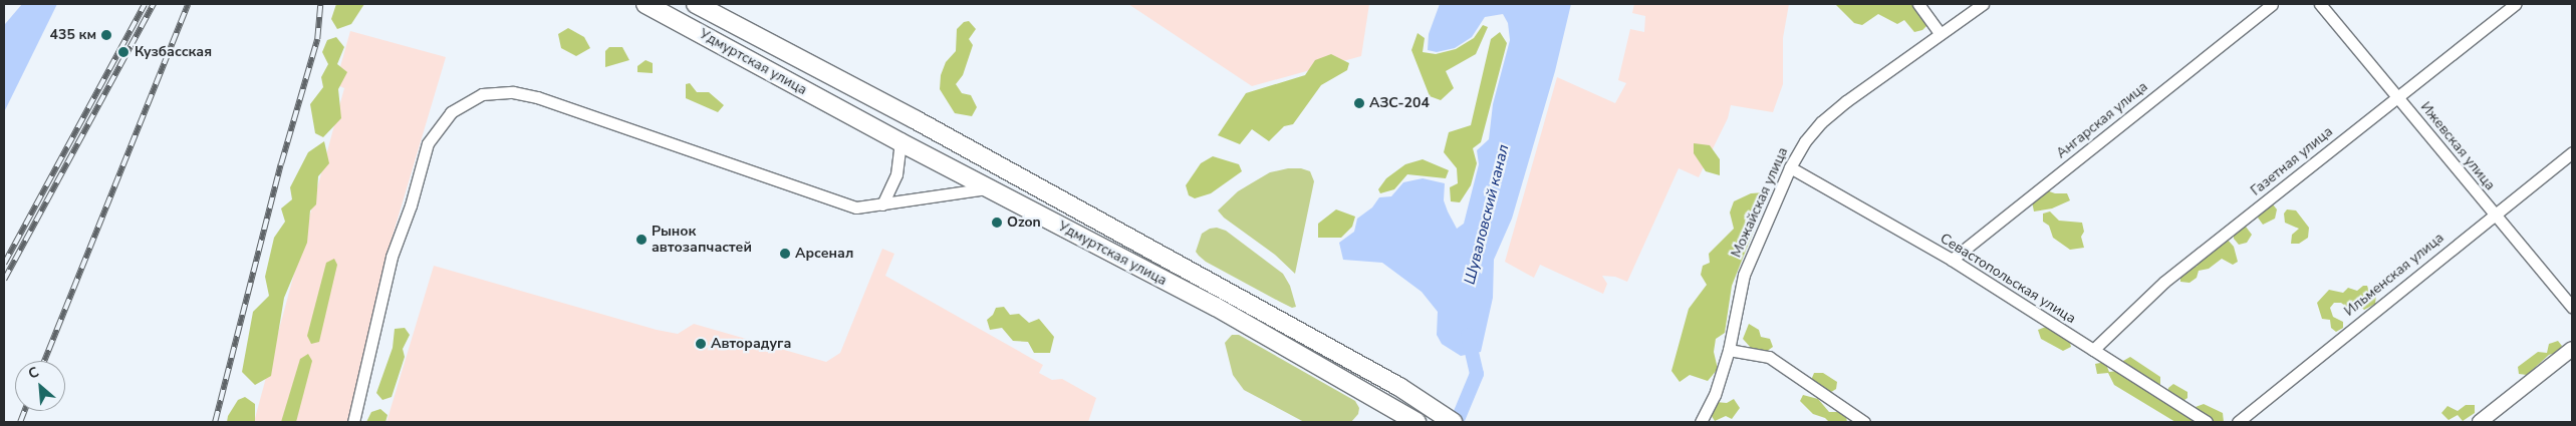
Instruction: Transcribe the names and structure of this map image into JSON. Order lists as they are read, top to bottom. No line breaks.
{"streets":{"main road":["Удмуртская улица"],"street":["Ангарская улица","Ижевская улица","Газетная улица","Можайская улица","Ильменская улица","Севастопольская улица"]},"crossings":[["Ангарская улица","Севастопольская улица"],["Ижевская улица","Газетная улица"],["Ижевская улица","Ильменская улица"],["Газетная улица","Севастопольская улица"],["Можайская улица","Севастопольская улица"]],"water":["Шуваловский канал"],"places":["435 км","Кузбасская","АЗС-204","Ozon","Рынок автозапчастей","Арсенал","Авторадуга"],"north":"top left"}
